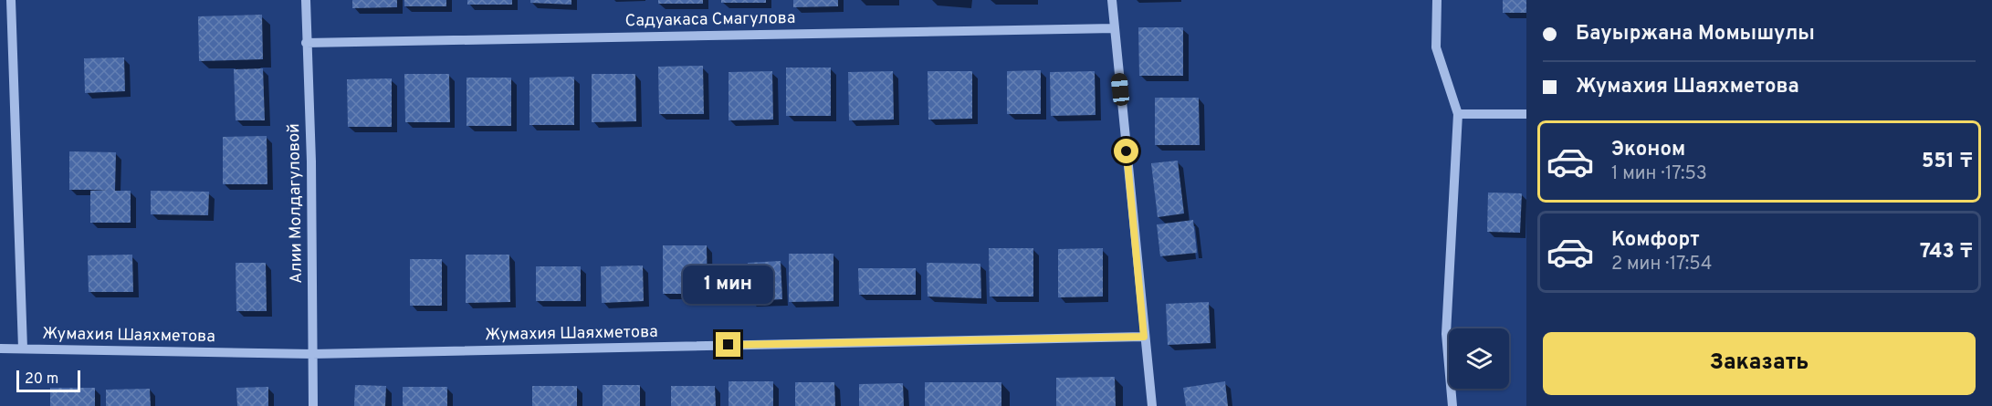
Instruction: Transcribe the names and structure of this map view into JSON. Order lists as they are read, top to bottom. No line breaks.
{"streets":{"street":["Садуакаса Смагулова","Алии Молдагуловой","Жумахия Шаяхметова"]},"crossings":[["Садуакаса Смагулова","Алии Молдагуловой"],["Алии Молдагуловой","Жумахия Шаяхметова"]],"scale_bar":"20 m","page":{"banner":["Бауыржана Момышулы","Жумахия Шаяхметова"],"list":[{"name":"Эконом","note":"1 мин · 17:53","value":"551 ₸"},{"name":"Комфорт","note":"2 мин · 17:54","value":"743 ₸"}],"bubble":"1 мин","buttons":"Заказать","scale":"20 m"}}
